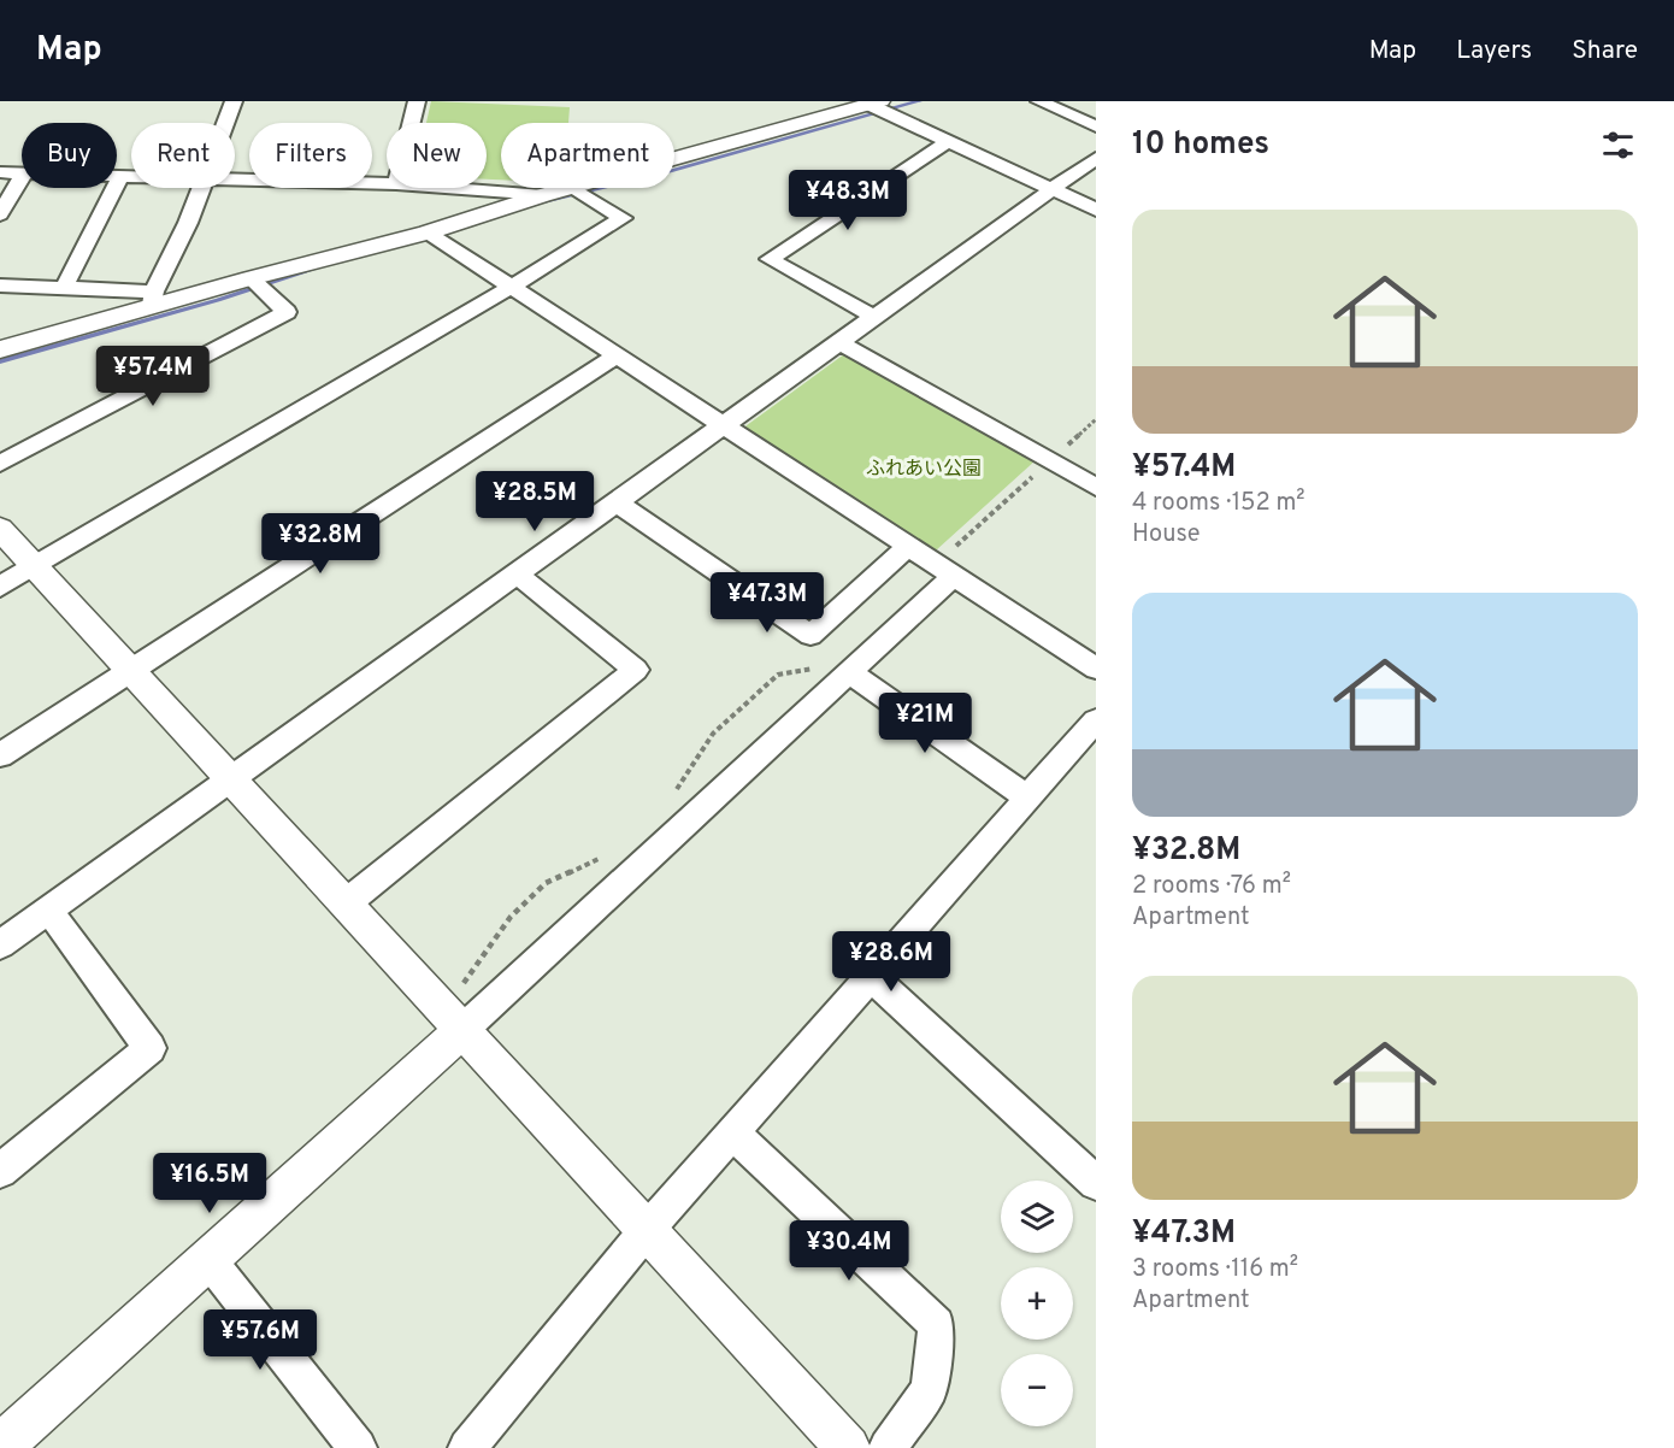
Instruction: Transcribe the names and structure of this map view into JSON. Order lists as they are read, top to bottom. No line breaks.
{"parks":["ふれあい公園"],"page":{"header":"Map","nav":["Map","Layers","Share"],"heading":"10 homes","chip":["Buy","Rent","Filters","New","Apartment"],"price":["¥48.3M","¥57.4M","¥28.5M","¥32.8M","¥47.3M","¥21M","¥28.6M","¥16.5M","¥30.4M","¥57.6M"],"list":[{"name":"¥57.4M","note":"4 rooms · 152 m² · House"},{"name":"¥32.8M","note":"2 rooms · 76 m² · Apartment"},{"name":"¥47.3M","note":"3 rooms · 116 m² · Apartment"}],"map_buttons":["+","−"]}}
